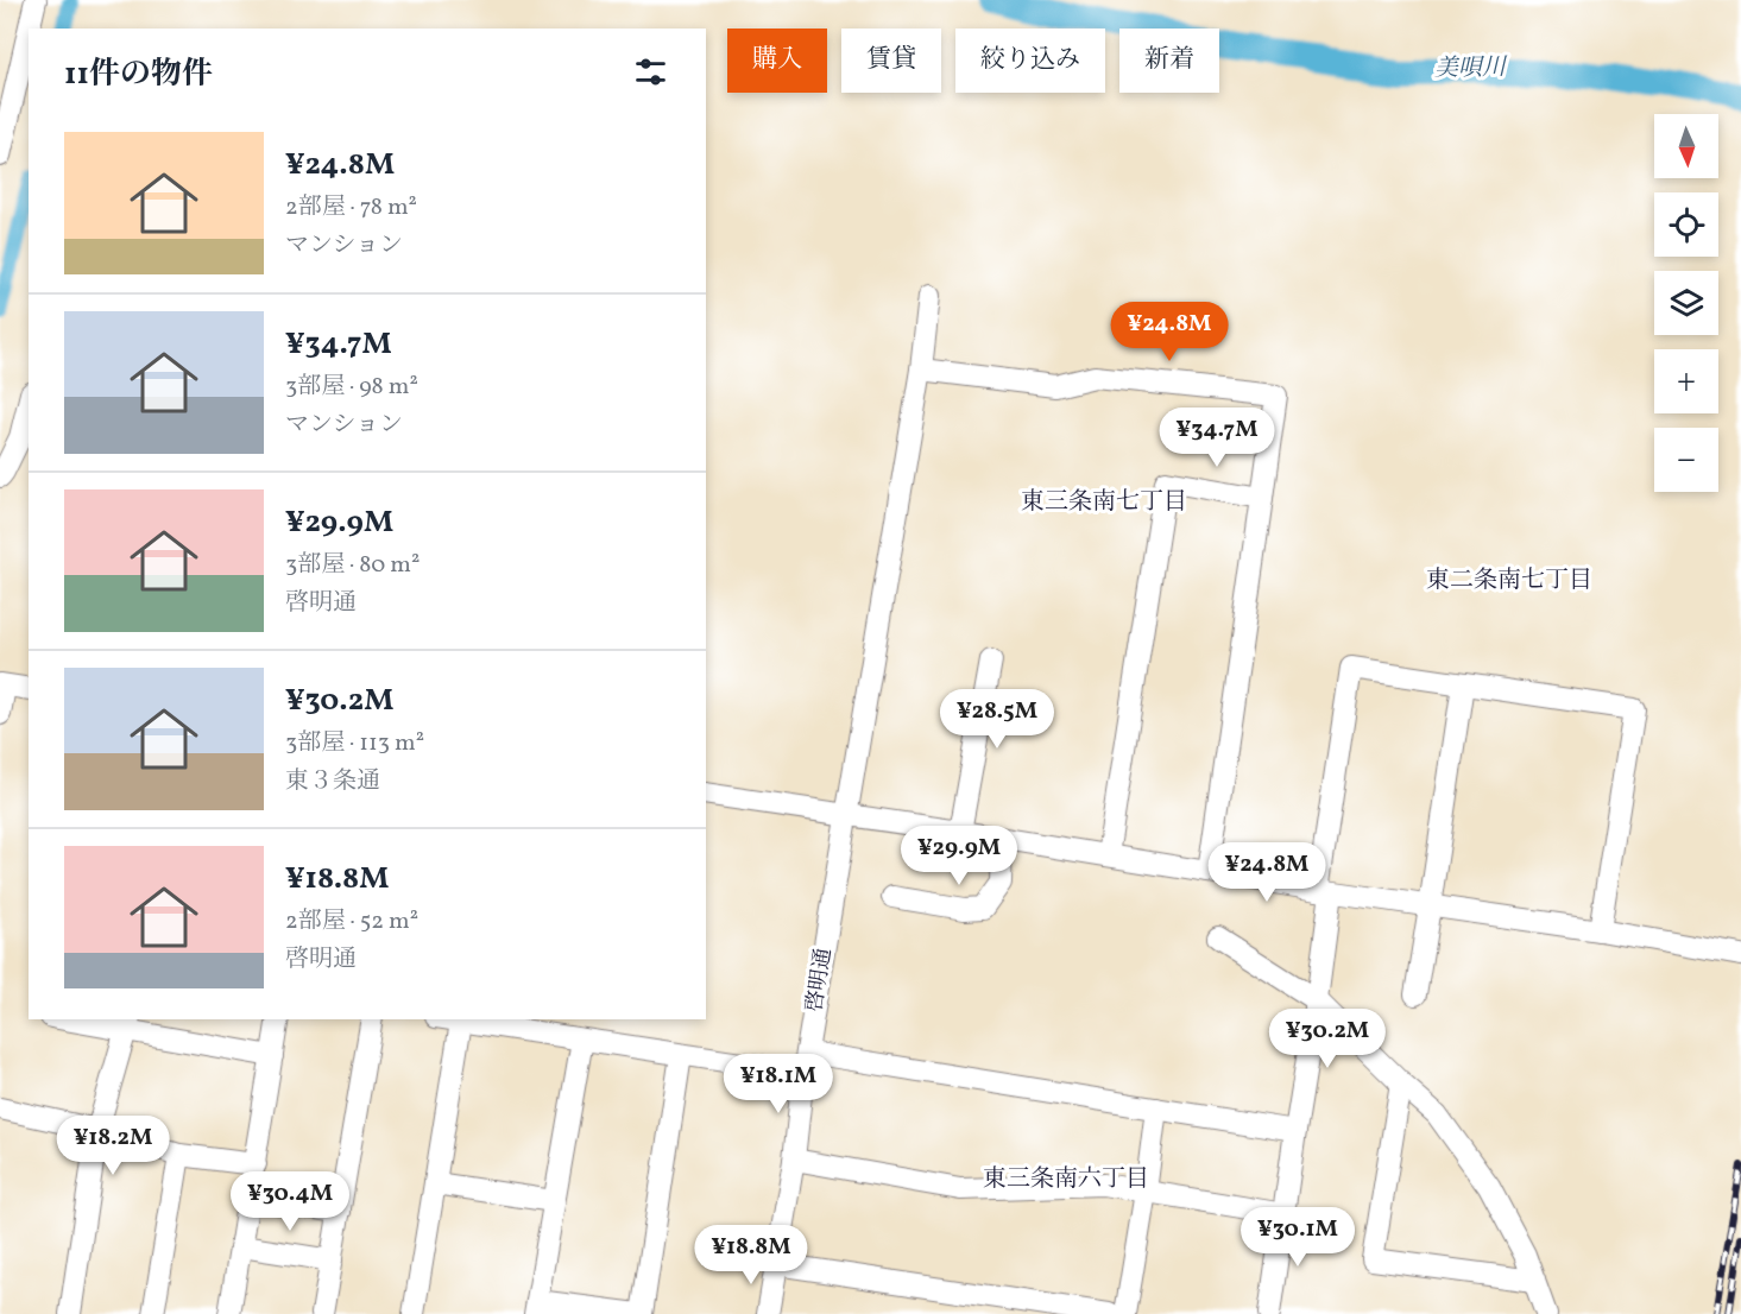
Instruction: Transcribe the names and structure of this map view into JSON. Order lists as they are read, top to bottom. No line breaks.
{"streets":{"street":["啓明通"]},"districts":["東三条南七丁目","東二条南七丁目","東三条南六丁目"],"water":["美唄川"],"north":"bottom","page":{"chip":["購入","賃貸","絞り込み","新着"],"heading":"11件の物件","map_buttons":["+","−"],"list":[{"name":"¥24.8M","note":"2部屋 · 78 m² · マンション"},{"name":"¥34.7M","note":"3部屋 · 98 m² · マンション"},{"name":"¥29.9M","note":"3部屋 · 80 m² · 啓明通"},{"name":"¥30.2M","note":"3部屋 · 113 m² · 東３条通"},{"name":"¥18.8M","note":"2部屋 · 52 m² · 啓明通"}],"price":["¥24.8M","¥34.7M","¥28.5M","¥29.9M","¥24.8M","¥30.2M","¥18.1M","¥18.2M","¥30.4M","¥30.1M","¥18.8M"]}}
